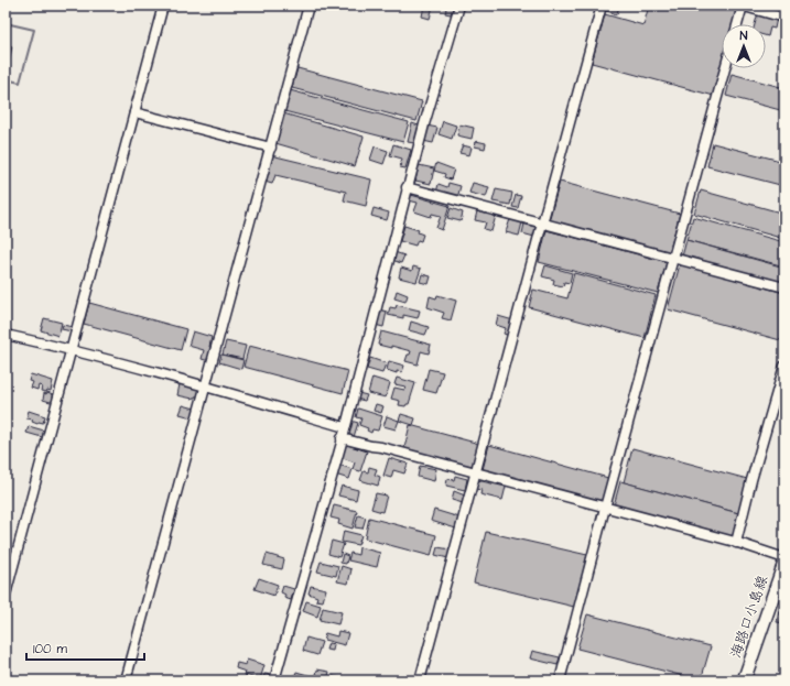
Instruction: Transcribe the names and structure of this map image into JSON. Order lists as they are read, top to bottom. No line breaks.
{"streets":{"main road":["海路口小島線"]},"scale_bar":"100 m","north":"top"}
